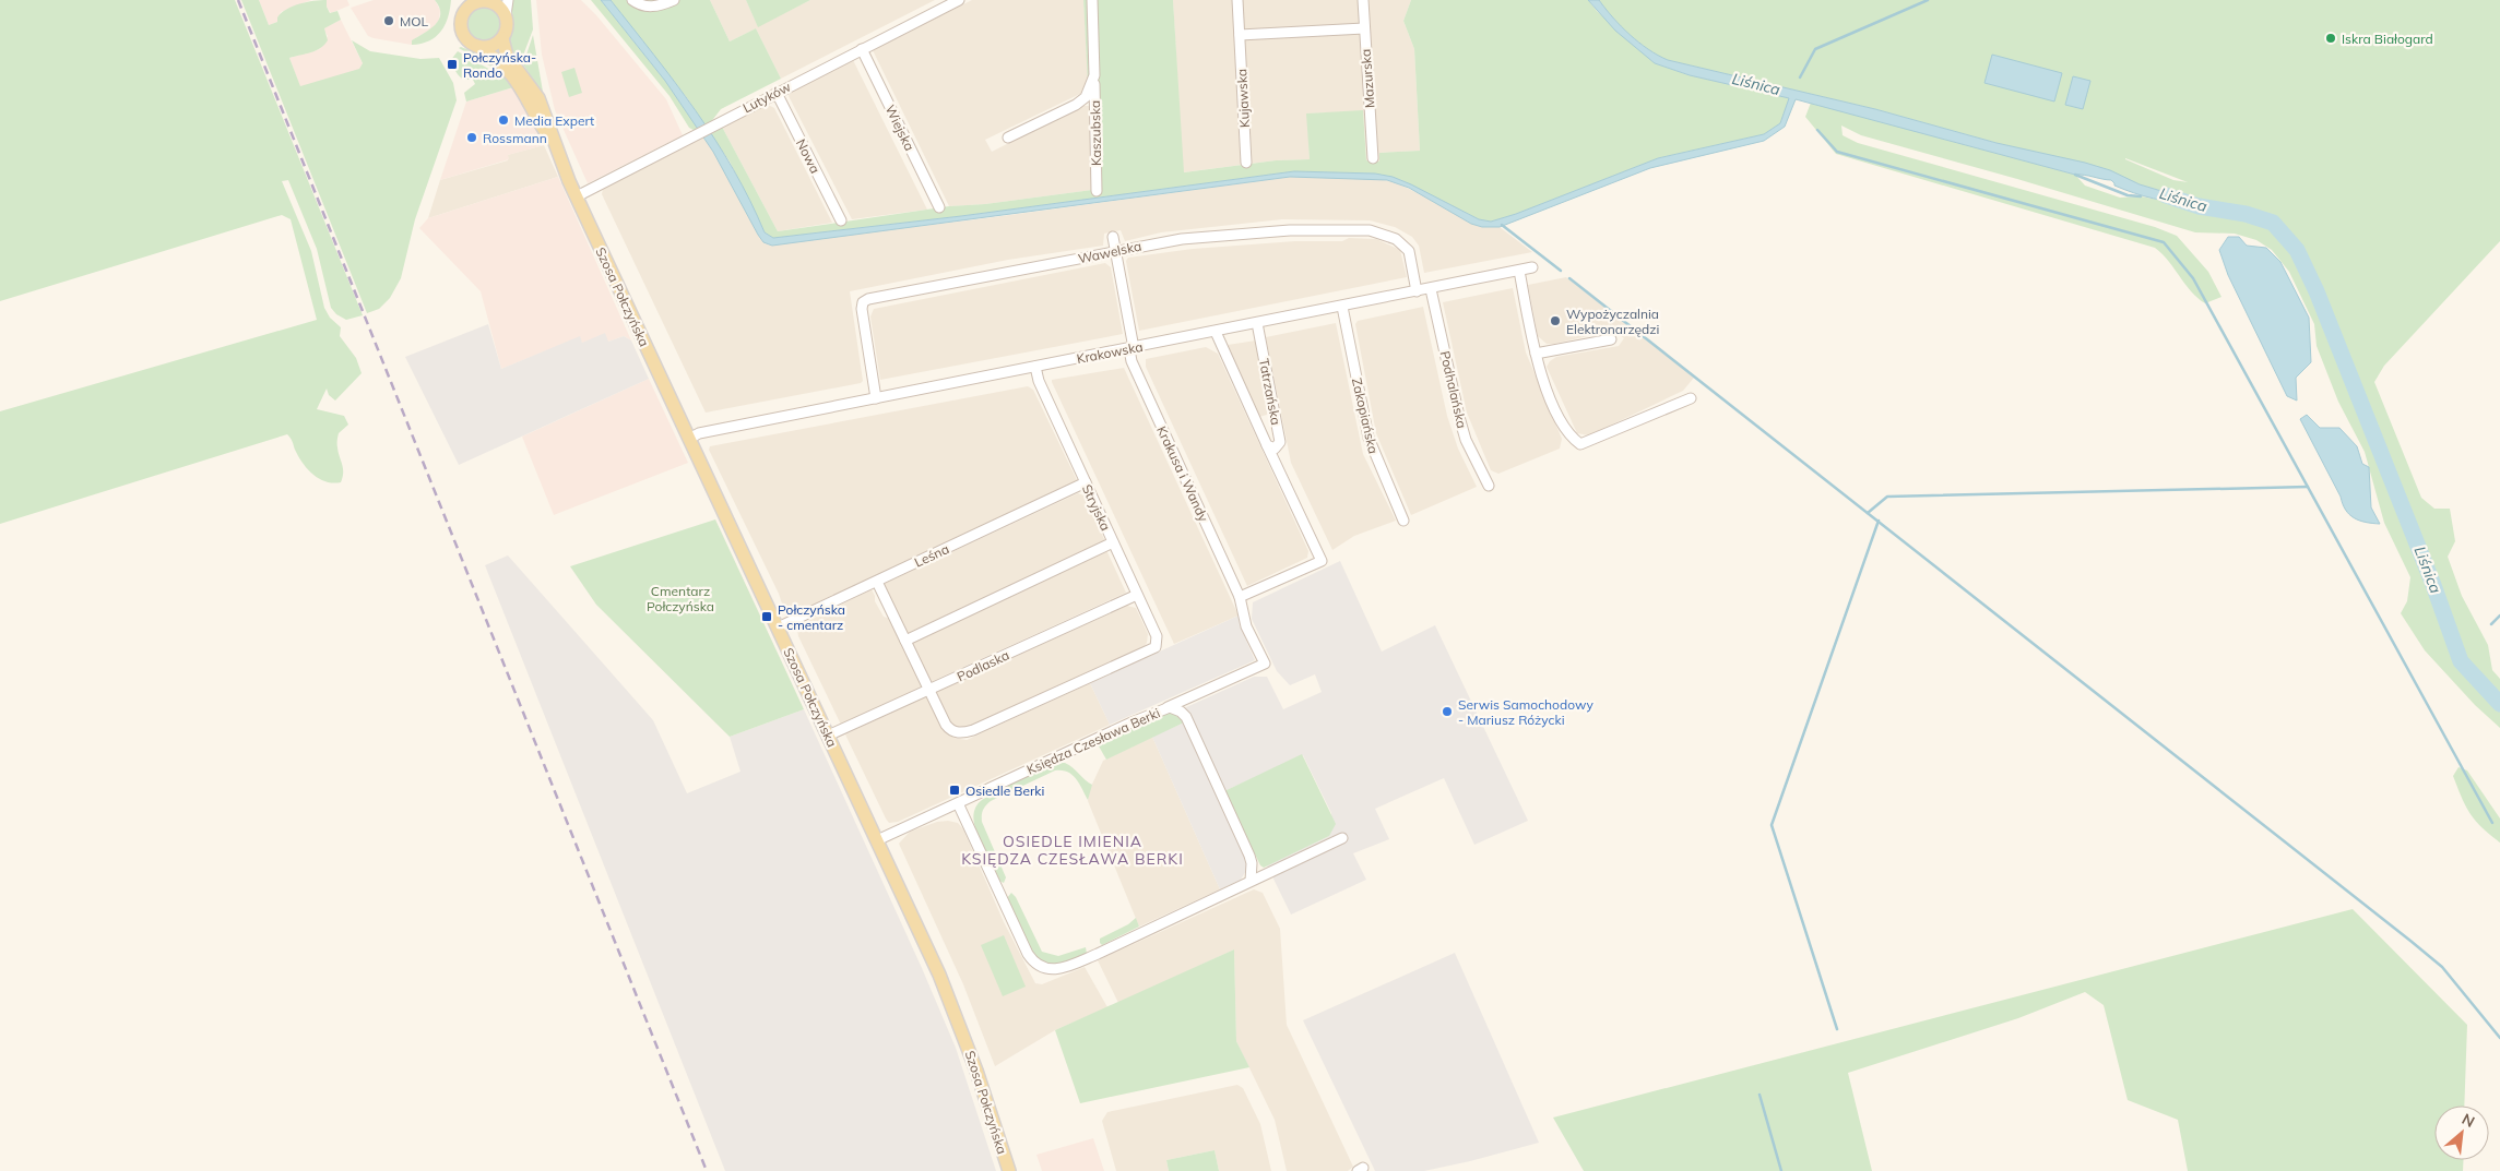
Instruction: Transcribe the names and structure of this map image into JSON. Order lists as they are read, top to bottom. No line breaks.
{"streets":{"main road":["Szosa Połczyńska"],"street":["Mazurska","Lutyków","Kujawska","Wiejska","Kaszubska","Nowa","Wawelska","Krakowska","Podhalańska","Tatrzańska","Zakopiańska","Krakusa i Wandy","Stryjska","Leśna","Podlaska","Księdza Czesława Berki"]},"crossings":[["Lutyków","Wiejska"],["Lutyków","Nowa"],["Lutyków","Szosa Połczyńska"],["Wawelska","Krakowska"],["Wawelska","Krakusa i Wandy"],["Szosa Połczyńska","Krakowska"],["Szosa Połczyńska","Leśna"],["Szosa Połczyńska","Podlaska"],["Szosa Połczyńska","Księdza Czesława Berki"],["Krakowska","Podhalańska"],["Krakowska","Tatrzańska"],["Krakowska","Zakopiańska"],["Krakowska","Krakusa i Wandy"],["Krakowska","Stryjska"],["Tatrzańska","Krakusa i Wandy"],["Krakusa i Wandy","Księdza Czesława Berki"],["Stryjska","Leśna"],["Stryjska","Podlaska"]],"districts":["OSIEDLE IMIENIA KSIĘDZA CZESŁAWA BERKI"],"water":["Liśnica"],"parks":["Cmentarz Połczyńska"],"places":{"other":["MOL","Iskra Białogard","Media Expert","Rossmann","Wypożyczalnia Elektronarzędzi","Serwis Samochodowy - Mariusz Różycki"],"transit":["Połczyńska- Rondo","Połczyńska - cmentarz","Osiedle Berki"]},"north":"top right"}
